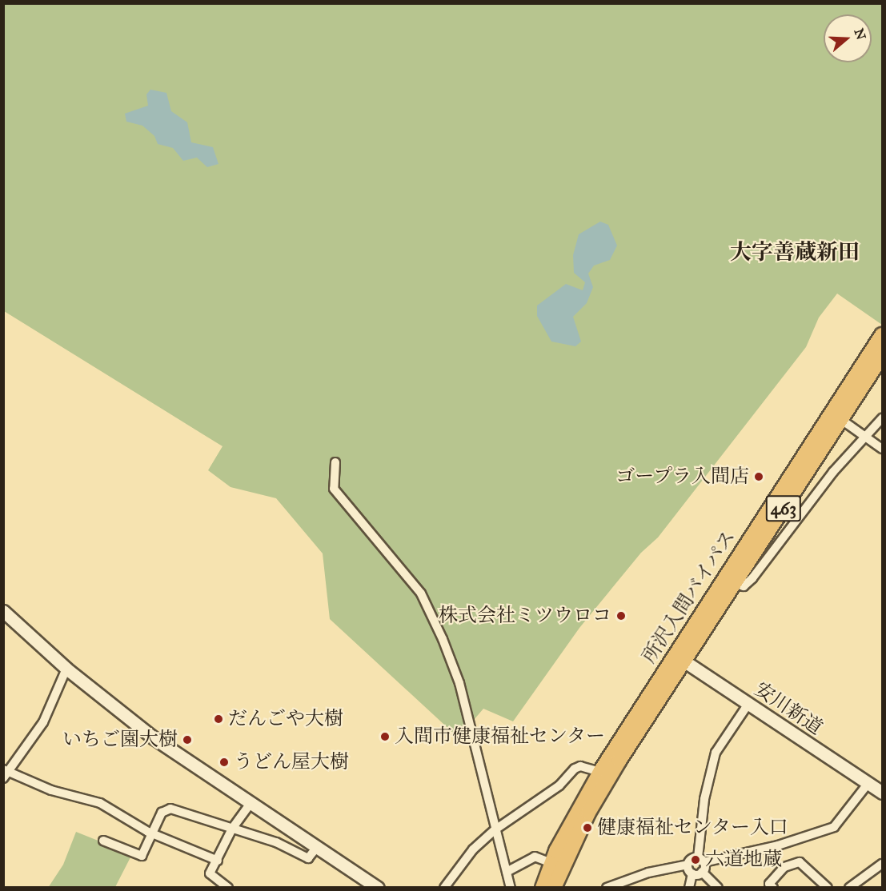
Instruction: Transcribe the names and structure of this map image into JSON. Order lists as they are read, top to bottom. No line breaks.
{"streets":{"highway":["463","所沢入間バイパス"],"street":["安川新道"]},"crossings":[["所沢入間バイパス","安川新道"]],"districts":["大字善蔵新田"],"places":["ゴープラ入間店","株式会社ミツウロコ","だんごや大樹","入間市健康福祉センター","いちご園大樹","うどん屋大樹","健康福祉センター入口","六道地蔵"],"north":"right"}
